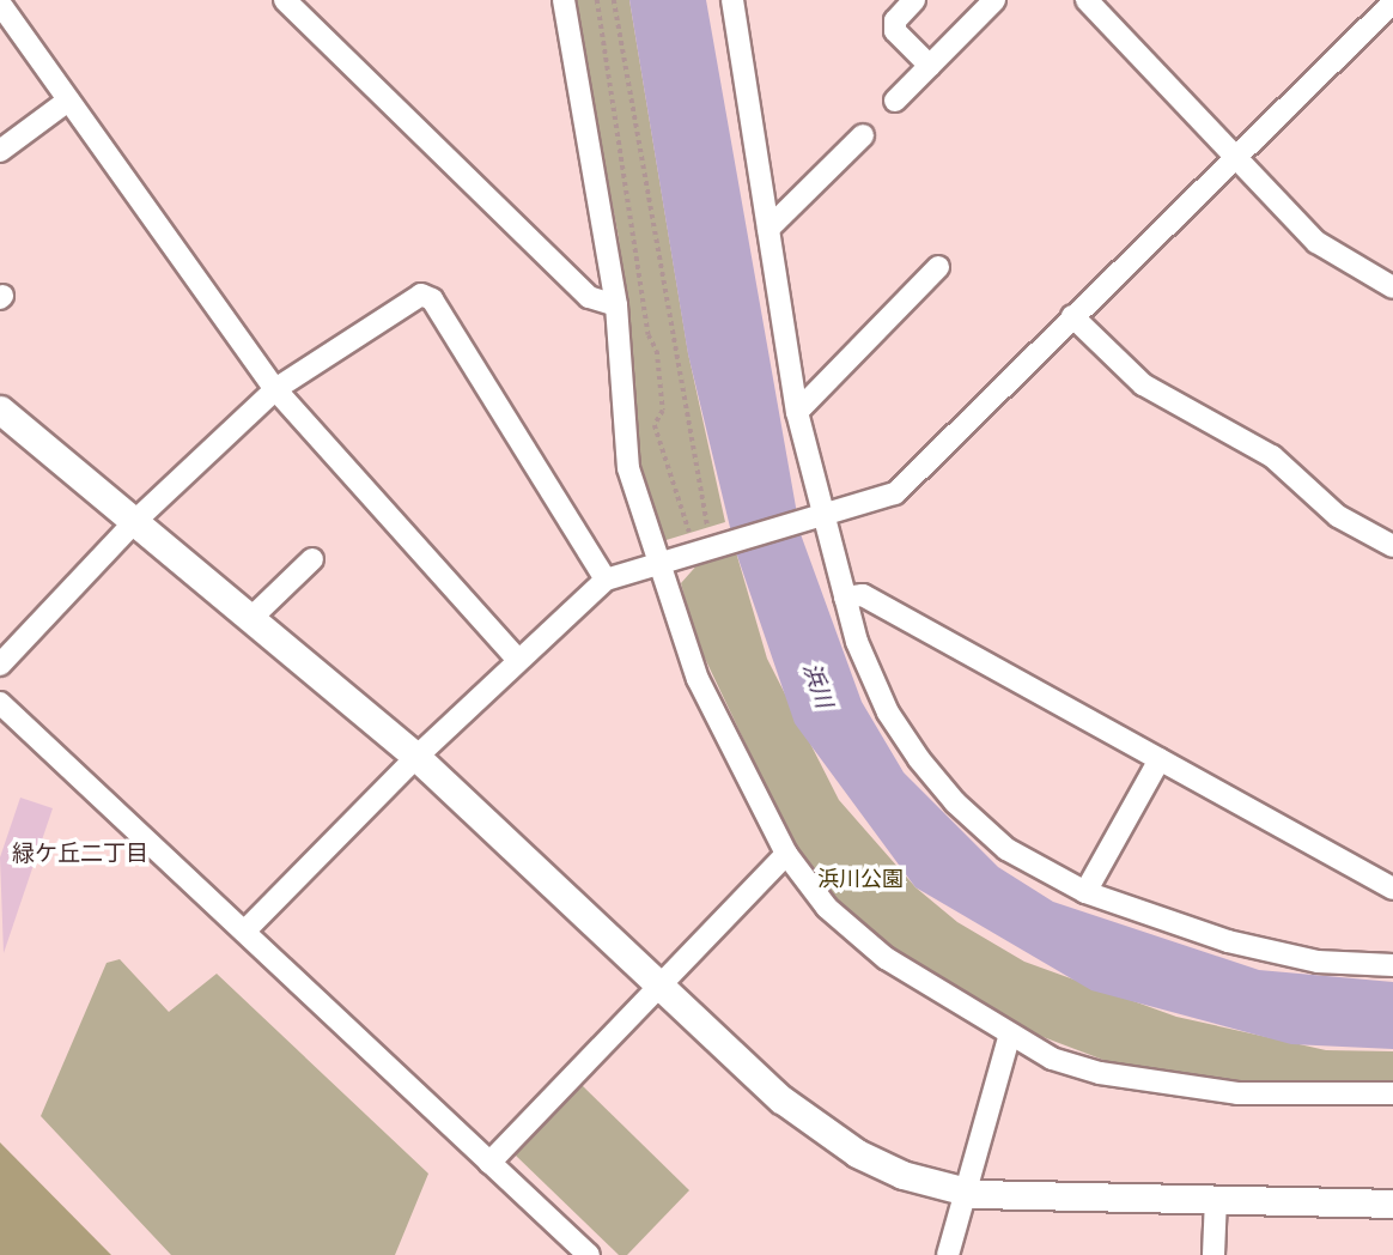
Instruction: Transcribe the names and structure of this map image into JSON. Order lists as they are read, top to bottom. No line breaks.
{"districts":["緑ケ丘二丁目"],"water":["浜川"],"parks":["浜川公園"]}
